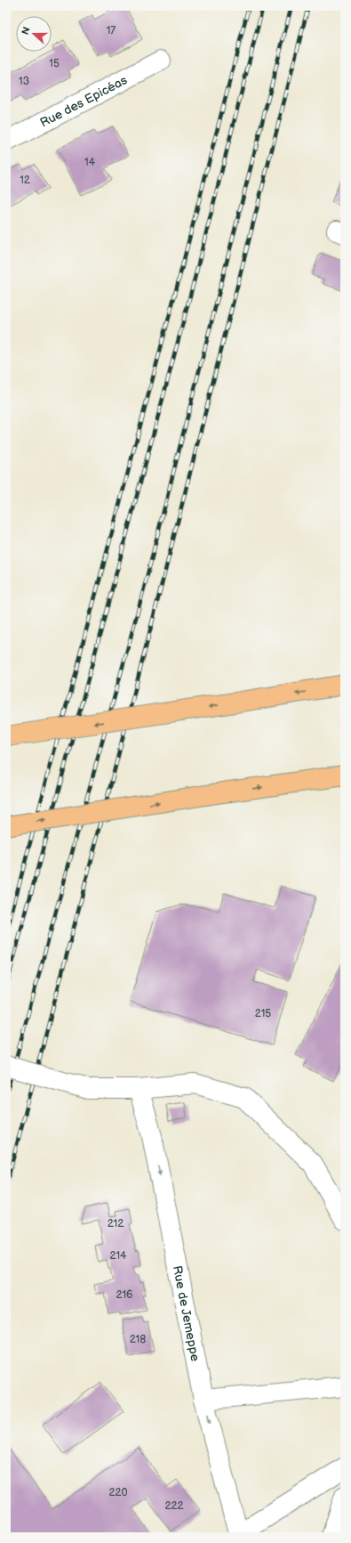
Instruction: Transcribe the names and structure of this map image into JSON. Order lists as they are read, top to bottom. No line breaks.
{"streets":{"street":["Rue des Epicéas","Rue de Jemeppe"]},"one_way":["Rue de Jemeppe"],"house_numbers":["17","15","13","14","12","215","212","214","216","218","220","222"],"north":"left"}
